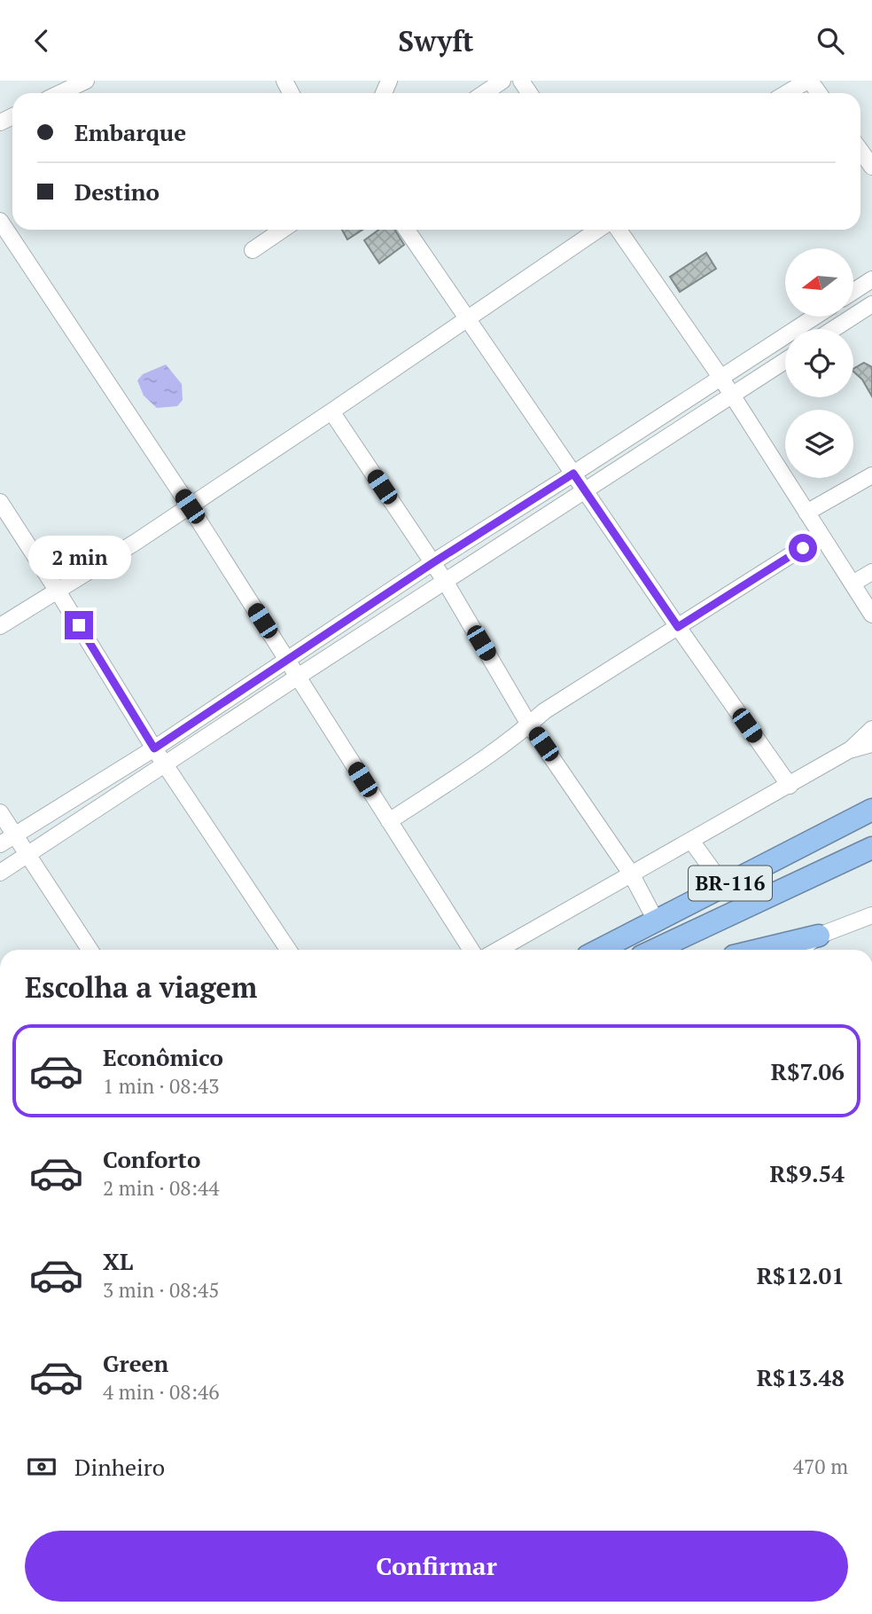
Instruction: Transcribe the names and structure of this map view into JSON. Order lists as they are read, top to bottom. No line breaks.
{"streets":{"highway":["BR-116"]},"north":"left","page":{"header":"Swyft","banner":["Embarque","Destino"],"bubble":"2 min","heading":"Escolha a viagem","list":[{"name":"Econômico","note":"1 min · 08:43","value":"R$7.06"},{"name":"Conforto","note":"2 min · 08:44","value":"R$9.54"},{"name":"XL","note":"3 min · 08:45","value":"R$12.01"},{"name":"Green","note":"4 min · 08:46","value":"R$13.48"}],"pay":["Dinheiro","470 m"],"buttons":"Confirmar"}}
